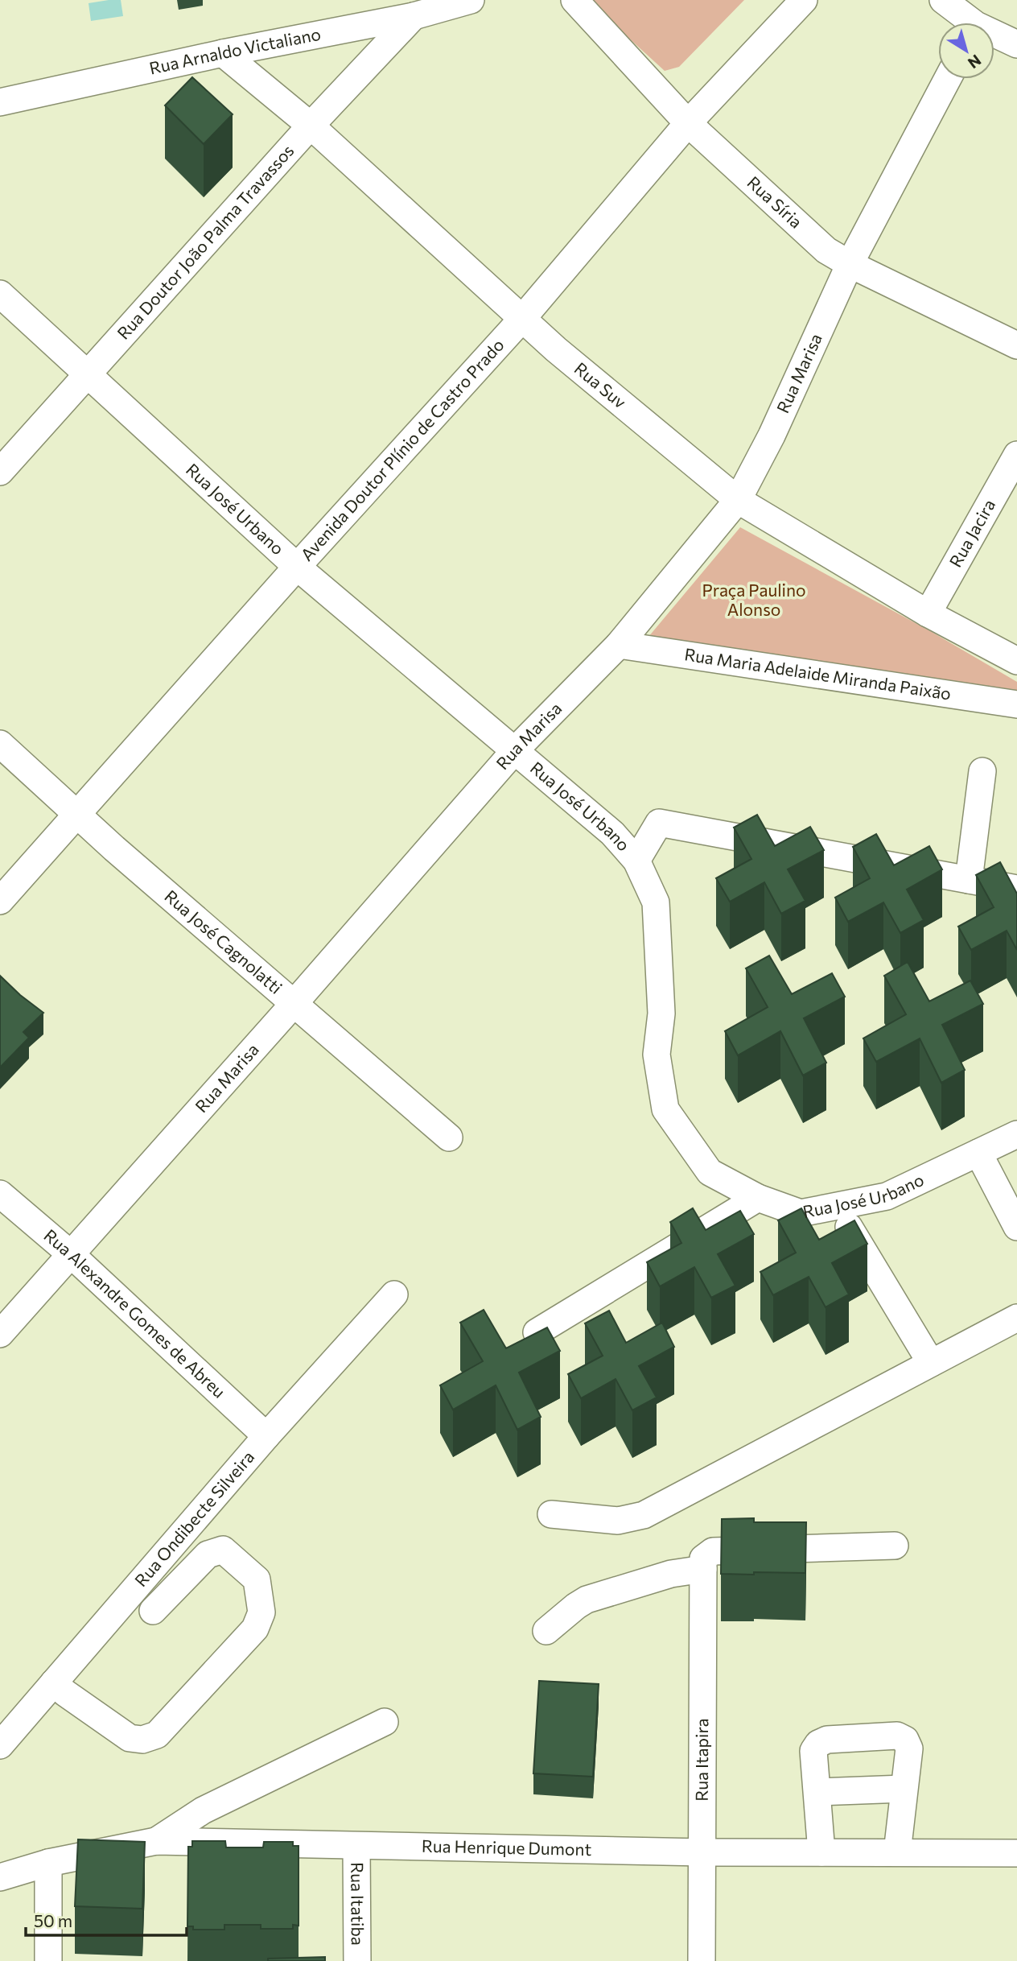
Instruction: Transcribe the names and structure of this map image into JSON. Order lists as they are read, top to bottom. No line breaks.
{"streets":{"street":["Rua Arnaldo Victaliano","Rua Síria","Rua Doutor João Palma Travassos","Rua Marisa","Rua Suv","Avenida Doutor Plínio de Castro Prado","Rua José Urbano","Rua Jacira","Rua Maria Adelaide Miranda Paixão","Rua José Cagnolatti","Rua Alexandre Gomes de Abreu","Rua Ondibecte Silveira","Rua Itapira","Rua Henrique Dumont","Rua Itatiba"]},"crossings":[["Rua Arnaldo Victaliano","Rua Doutor João Palma Travassos"],["Rua Arnaldo Victaliano","Rua Suv"],["Rua Síria","Rua Marisa"],["Rua Síria","Avenida Doutor Plínio de Castro Prado"],["Rua Doutor João Palma Travassos","Rua Suv"],["Rua Doutor João Palma Travassos","Rua José Urbano"],["Rua Marisa","Rua Suv"],["Rua Marisa","Rua José Urbano"],["Rua Marisa","Rua Maria Adelaide Miranda Paixão"],["Rua Marisa","Rua José Cagnolatti"],["Rua Marisa","Rua Alexandre Gomes de Abreu"],["Rua Suv","Avenida Doutor Plínio de Castro Prado"],["Rua Suv","Rua Jacira"],["Avenida Doutor Plínio de Castro Prado","Rua José Urbano"],["Avenida Doutor Plínio de Castro Prado","Rua José Cagnolatti"],["Rua Alexandre Gomes de Abreu","Rua Ondibecte Silveira"],["Rua Itapira","Rua Henrique Dumont"],["Rua Henrique Dumont","Rua Itatiba"]],"parks":["Praça Paulino Alonso"],"scale_bar":"50 m","north":"bottom right"}
